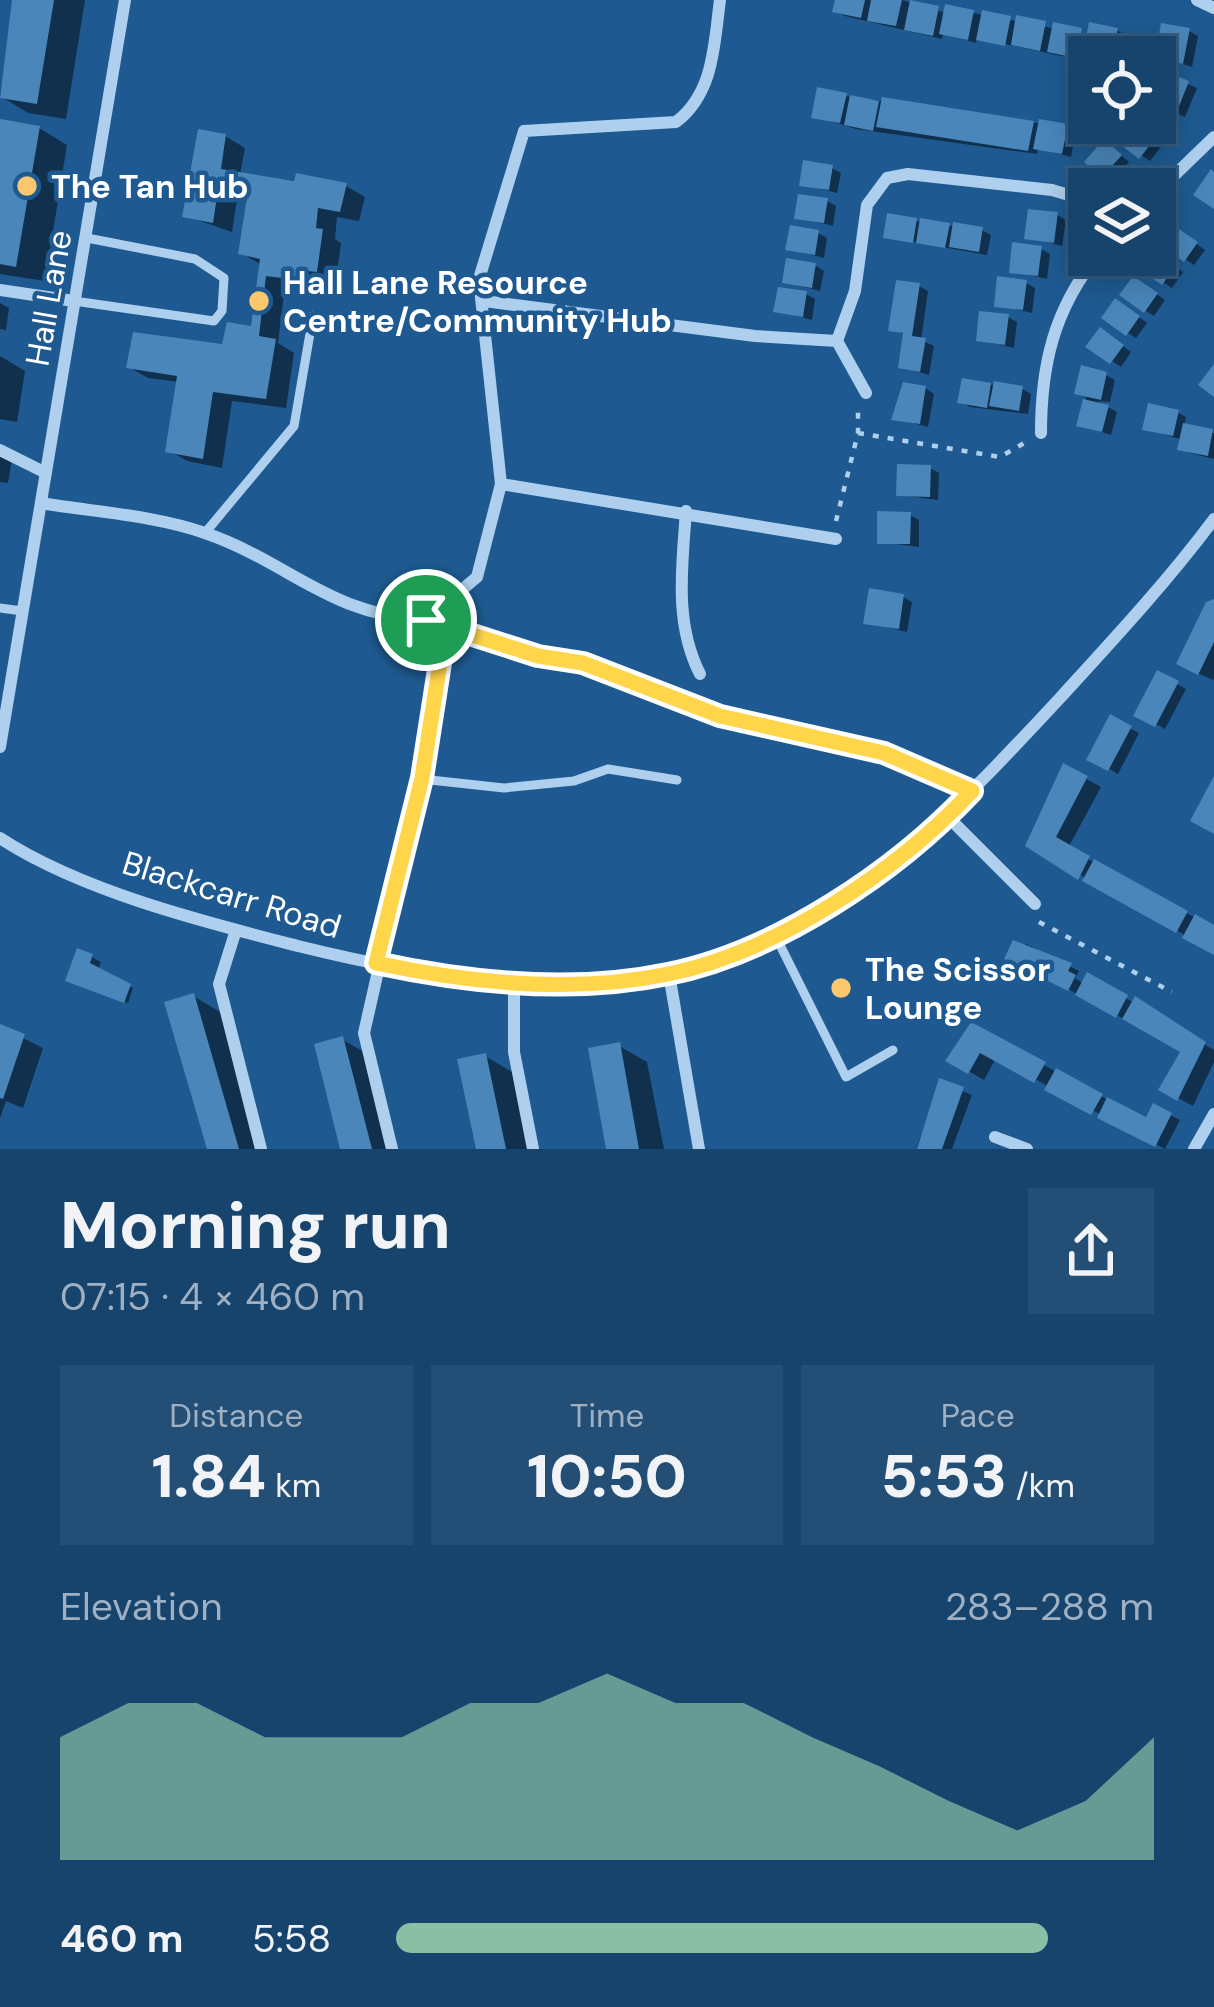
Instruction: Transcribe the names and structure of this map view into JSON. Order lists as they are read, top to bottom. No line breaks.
{"streets":{"street":["Hall Lane","Blackcarr Road"]},"places":["The Tan Hub","Hall Lane Resource Centre/Community Hub","The Scissor Lounge"],"page":{"heading":["Morning run","07:15 · 4 × 460 m"],"stats":[["Distance","1.84 km"],["Time","10:50"],["Pace","5:53 /km"]],"chart":["Elevation","283–288 m"],"list":[{"name":"460 m","note":"5:58"}]}}
